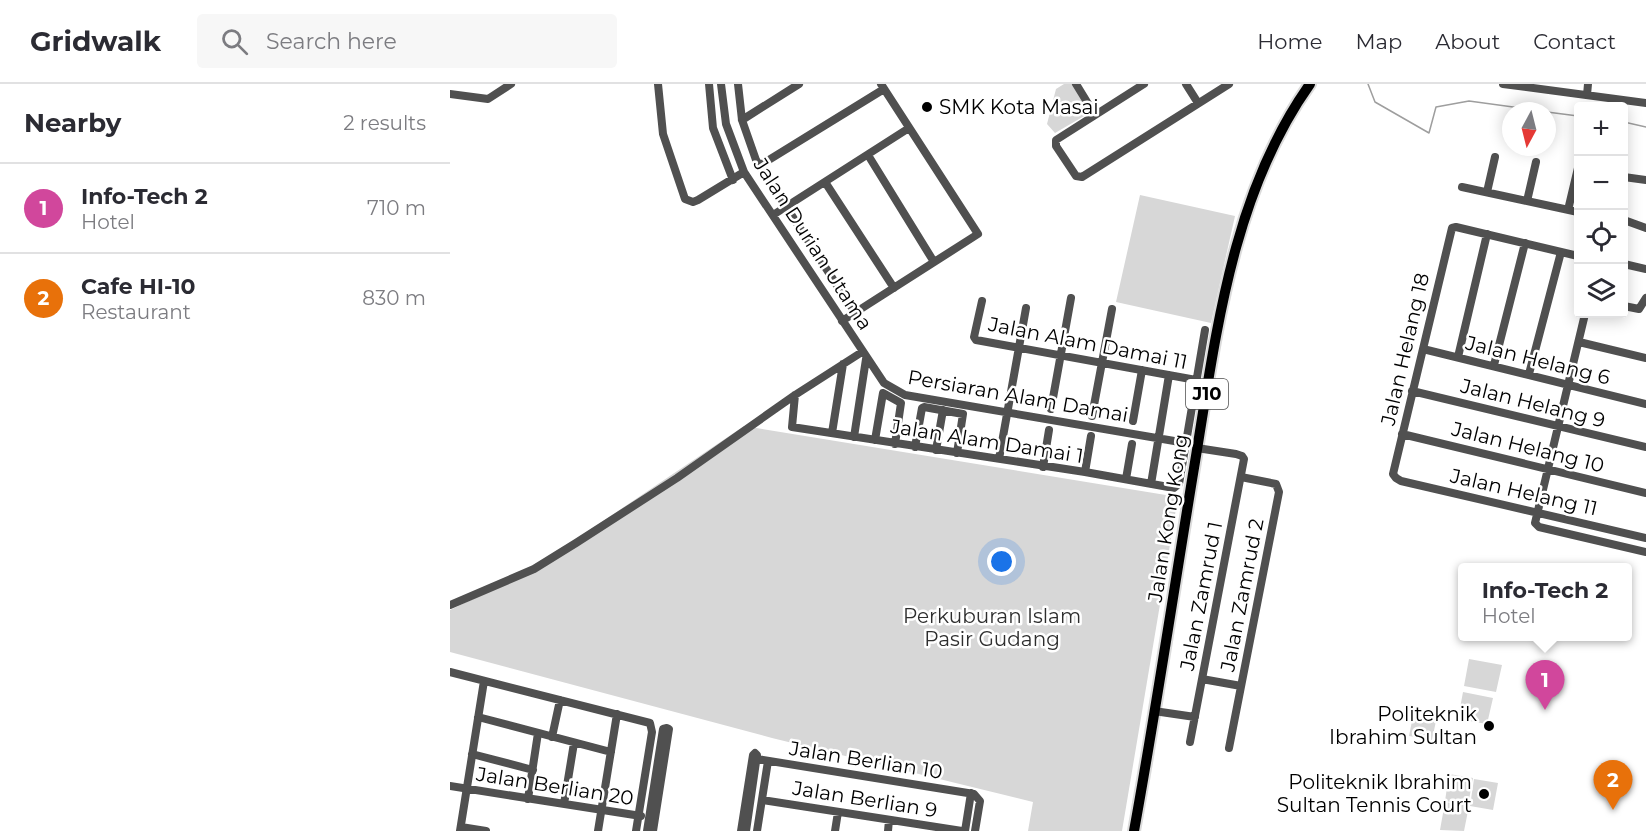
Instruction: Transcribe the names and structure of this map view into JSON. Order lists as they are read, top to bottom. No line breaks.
{"streets":{"main road":["J10","Jalan Kong Kong"],"street":["Jalan Durian Utama","Jalan Alam Damai 11","Jalan Helang 18","Jalan Helang 6","Persiaran Alam Damai","Jalan Helang 9","Jalan Alam Damai 1","Jalan Helang 10","Jalan Helang 11","Jalan Zamrud 2","Jalan Zamrud 1","Jalan Berlian 10","Jalan Berlian 20","Jalan Berlian 9"]},"crossings":[["Jalan Durian Utama","Persiaran Alam Damai"],["Jalan Helang 18","Jalan Helang 6"],["Jalan Helang 18","Jalan Helang 9"],["Jalan Helang 18","Jalan Helang 10"],["Jalan Helang 18","Jalan Helang 11"],["Persiaran Alam Damai","Jalan Alam Damai 1"],["Jalan Kong Kong","Jalan Zamrud 1"],["Jalan Zamrud 2","Jalan Zamrud 1"]],"parks":["Perkuburan Islam Pasir Gudang"],"places":["SMK Kota Masai","Politeknik Ibrahim Sultan","Politeknik Ibrahim Sultan Tennis Court"],"north":"bottom","page":{"header":"Gridwalk","search":"Search here","nav":["Home","Map","About","Contact"],"heading":["Nearby","2 results"],"map_buttons":["+","−"],"list":[{"mark":"1","name":"Info-Tech 2","note":"Hotel","value":"710 m"},{"mark":"2","name":"Cafe HI-10","note":"Restaurant","value":"830 m"}],"popup":["Info-Tech 2","Hotel"],"pins":["1","2"]}}
